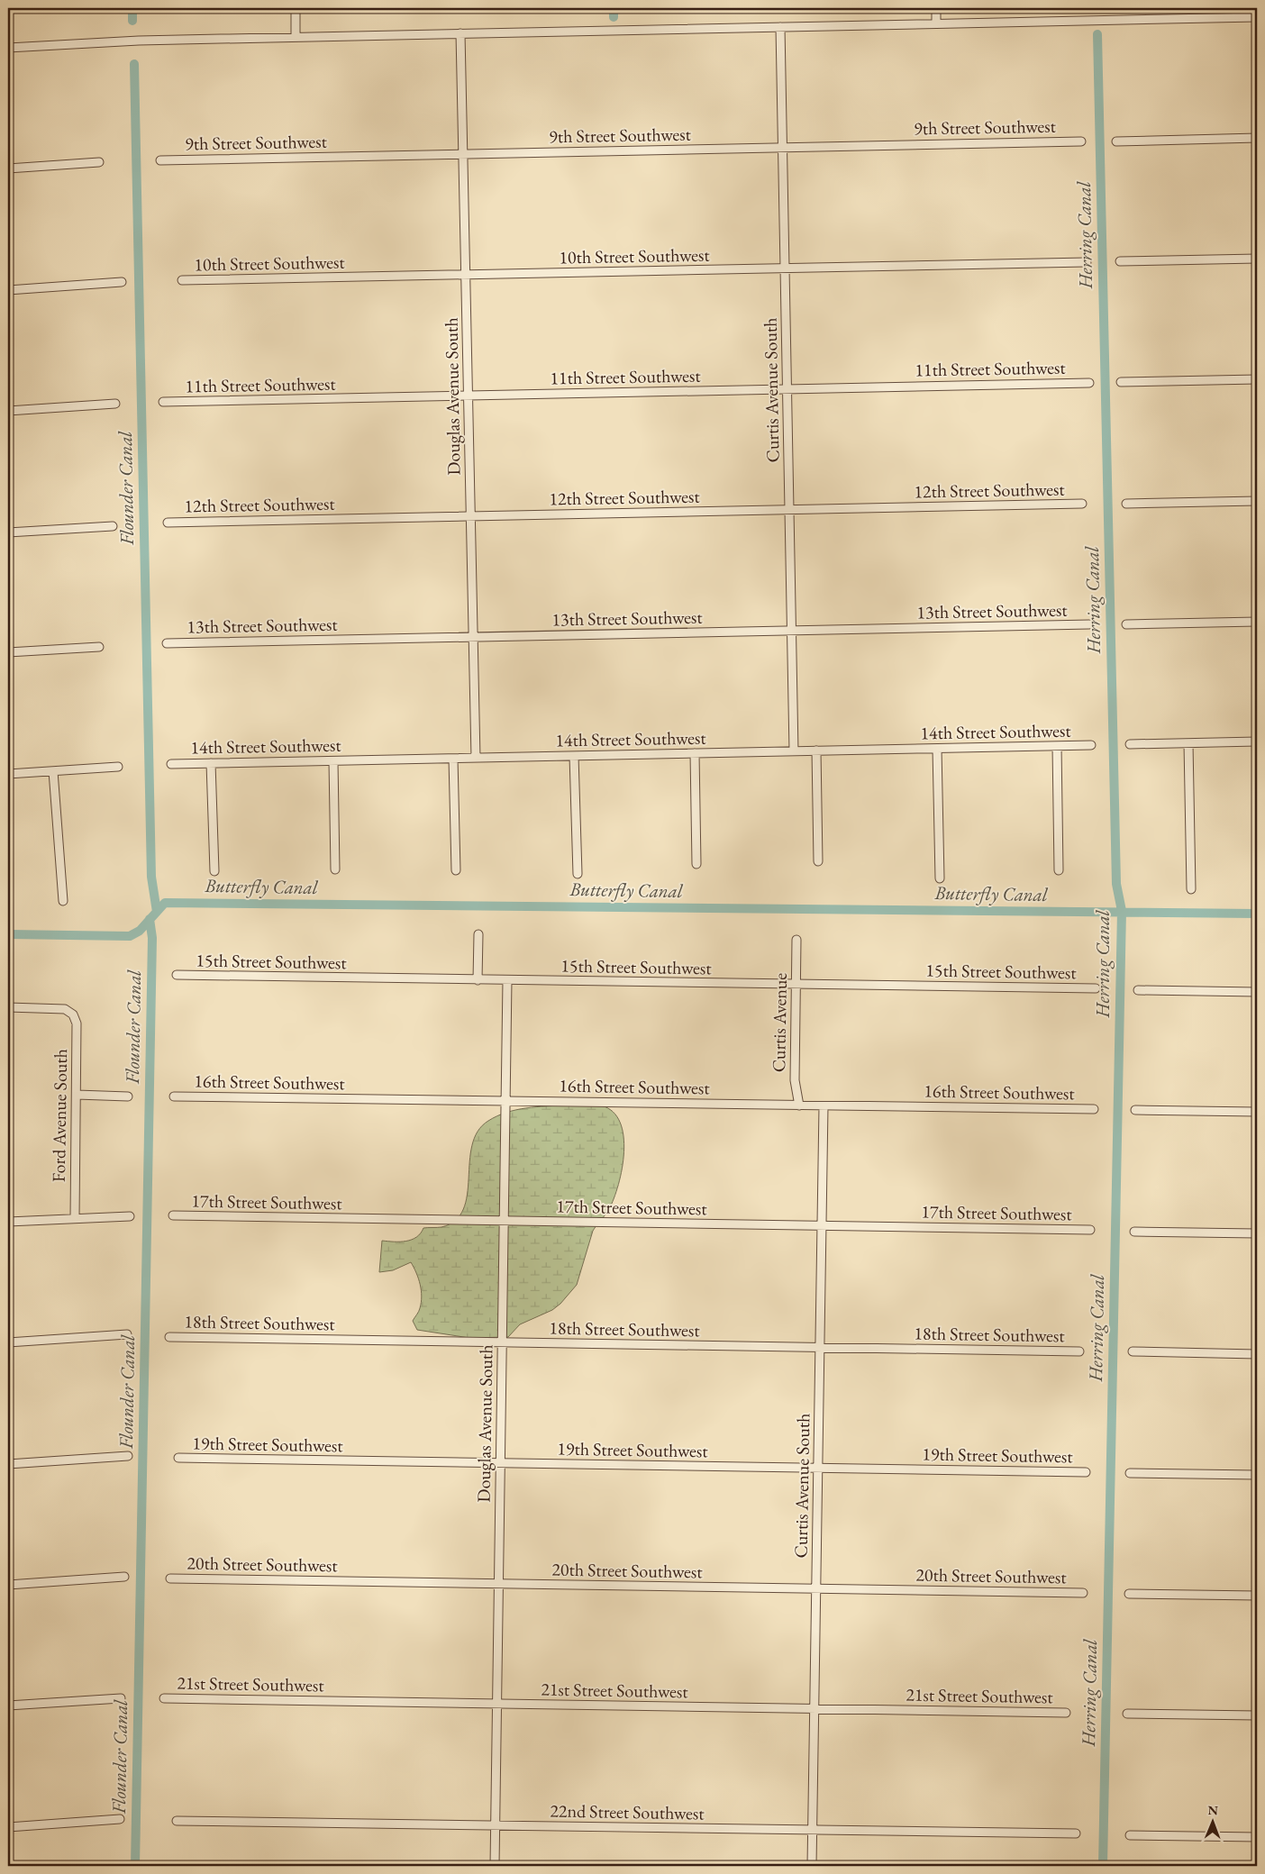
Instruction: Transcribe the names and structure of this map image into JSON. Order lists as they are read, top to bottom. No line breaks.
{"streets":{"street":["9th Street Southwest","10th Street Southwest","11th Street Southwest","Curtis Avenue South","Douglas Avenue South","12th Street Southwest","13th Street Southwest","14th Street Southwest","15th Street Southwest","Curtis Avenue","16th Street Southwest","Ford Avenue South","17th Street Southwest","18th Street Southwest","19th Street Southwest","20th Street Southwest","21st Street Southwest","22nd Street Southwest"]},"crossings":[["9th Street Southwest","Curtis Avenue South"],["9th Street Southwest","Douglas Avenue South"],["10th Street Southwest","Curtis Avenue South"],["10th Street Southwest","Douglas Avenue South"],["11th Street Southwest","Curtis Avenue South"],["11th Street Southwest","Douglas Avenue South"],["Curtis Avenue South","12th Street Southwest"],["Curtis Avenue South","13th Street Southwest"],["Curtis Avenue South","14th Street Southwest"],["Curtis Avenue South","16th Street Southwest"],["Curtis Avenue South","17th Street Southwest"],["Curtis Avenue South","18th Street Southwest"],["Curtis Avenue South","19th Street Southwest"],["Curtis Avenue South","20th Street Southwest"],["Curtis Avenue South","21st Street Southwest"],["Curtis Avenue South","22nd Street Southwest"],["Douglas Avenue South","12th Street Southwest"],["Douglas Avenue South","13th Street Southwest"],["Douglas Avenue South","14th Street Southwest"],["Douglas Avenue South","15th Street Southwest"],["Douglas Avenue South","16th Street Southwest"],["Douglas Avenue South","17th Street Southwest"],["Douglas Avenue South","18th Street Southwest"],["Douglas Avenue South","19th Street Southwest"],["Douglas Avenue South","20th Street Southwest"],["Douglas Avenue South","21st Street Southwest"],["Douglas Avenue South","22nd Street Southwest"],["15th Street Southwest","Curtis Avenue"],["Curtis Avenue","16th Street Southwest"]],"water":["Herring Canal","Flounder Canal","Butterfly Canal"],"north":"top"}
